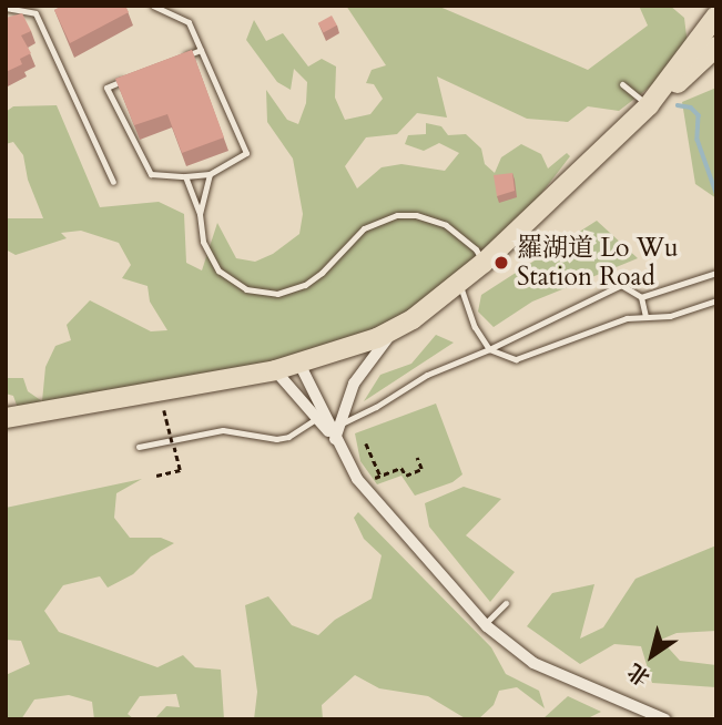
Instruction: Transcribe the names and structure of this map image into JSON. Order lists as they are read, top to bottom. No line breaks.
{"places":["羅湖道 Lo Wu Station Road"],"north":"bottom left"}
